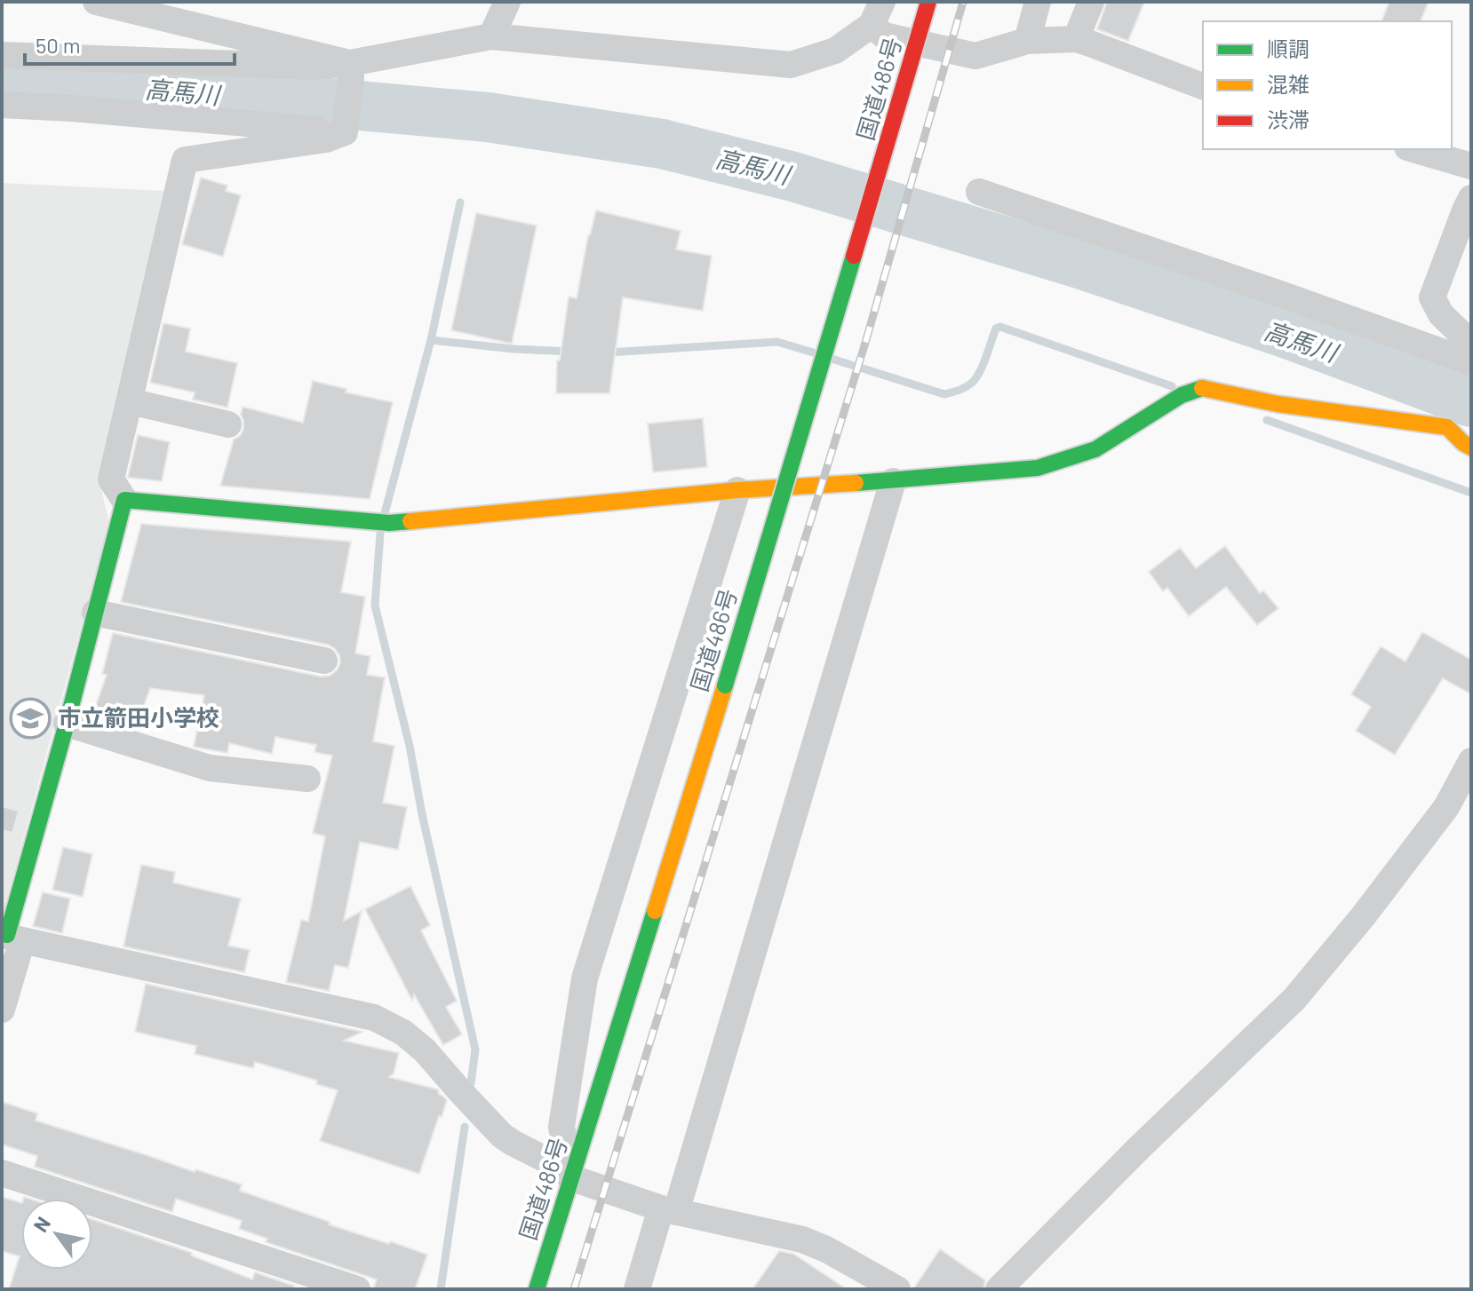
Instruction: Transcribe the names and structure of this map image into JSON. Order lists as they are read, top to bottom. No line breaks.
{"streets":{"main road":["国道486号"]},"water":["高馬川"],"places":{"school or university":["市立箭田小学校"]},"legend":["順調","混雑","渋滞"],"scale_bar":"50 m","north":"top left"}
